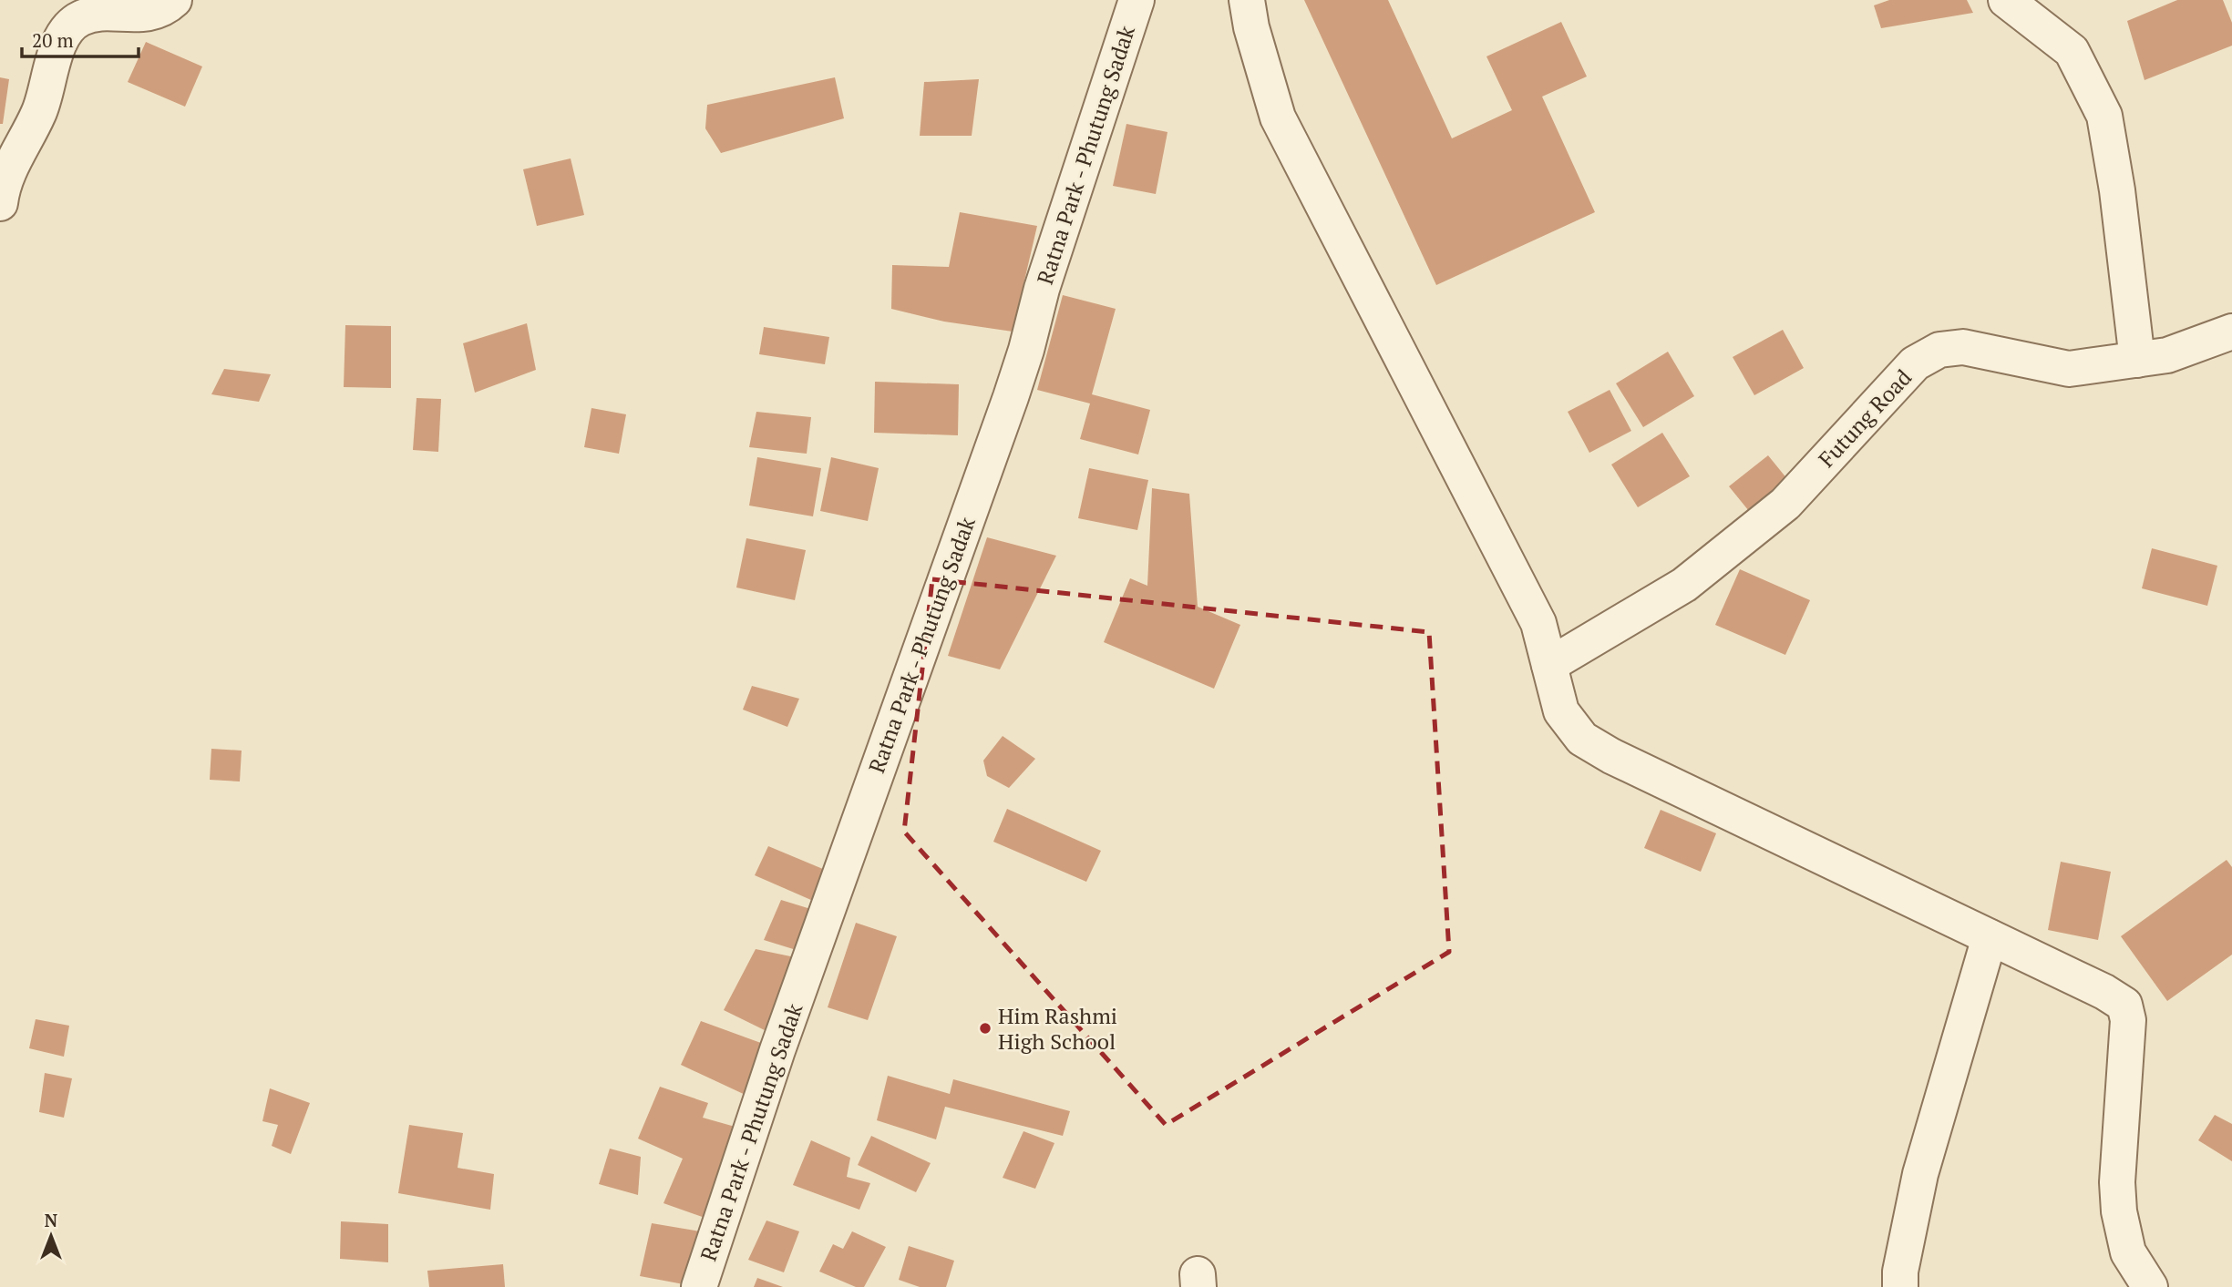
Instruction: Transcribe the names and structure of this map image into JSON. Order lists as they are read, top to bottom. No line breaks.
{"streets":{"street":["Ratna Park - Phutung Sadak","Futung Road"]},"places":["Him Rashmi High School"],"scale_bar":"20 m","north":"top"}
